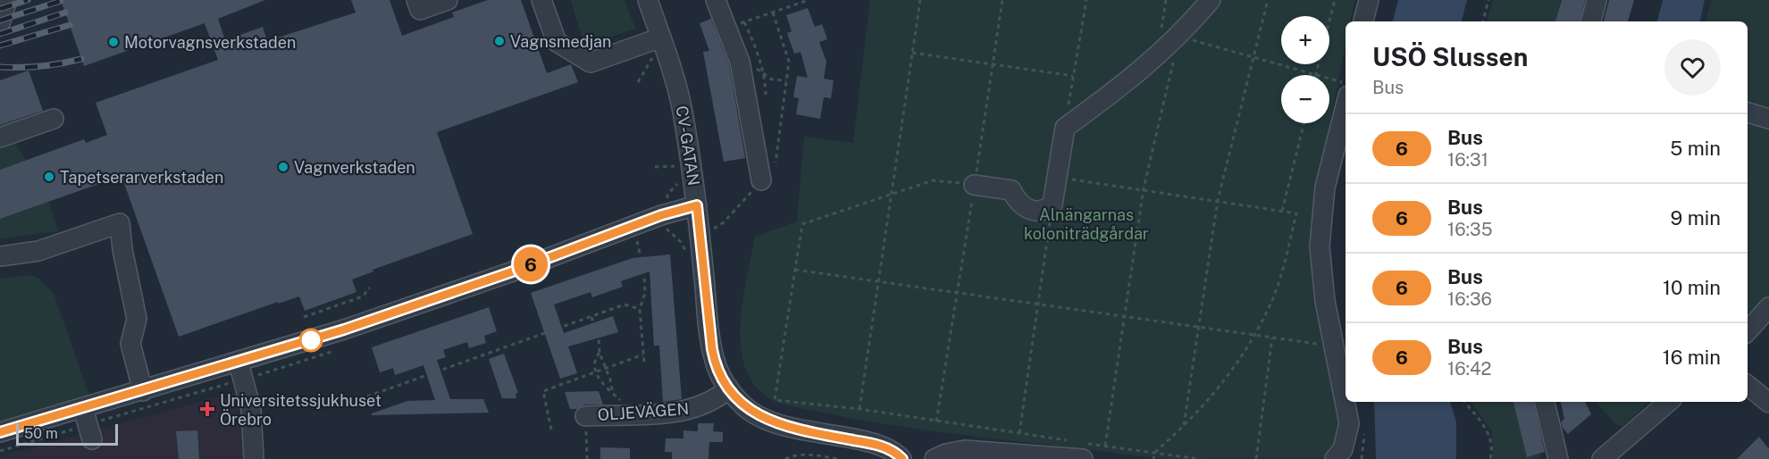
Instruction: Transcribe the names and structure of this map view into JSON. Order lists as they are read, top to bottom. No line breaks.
{"streets":{"street":["CV-GATAN","OLJEVÄGEN"]},"crossings":[["CV-GATAN","OLJEVÄGEN"]],"parks":["Alnängarnas koloniträdgårdar"],"places":{"other":["Vagnsmedjan","Motorvagnsverkstaden","Vagnverkstaden","Tapetserarverkstaden"],"health":["Universitetssjukhuset Örebro"]},"lines":["bus line 6"],"scale_bar":"50 m","page":{"on_map":"6","map_buttons":["+","−"],"heading":["USÖ Slussen","Bus"],"list":[{"mark":"6","name":"Bus","note":"16:31","value":"5 min"},{"mark":"6","name":"Bus","note":"16:35","value":"9 min"},{"mark":"6","name":"Bus","note":"16:36","value":"10 min"},{"mark":"6","name":"Bus","note":"16:42","value":"16 min"}],"scale":"50 m"}}
